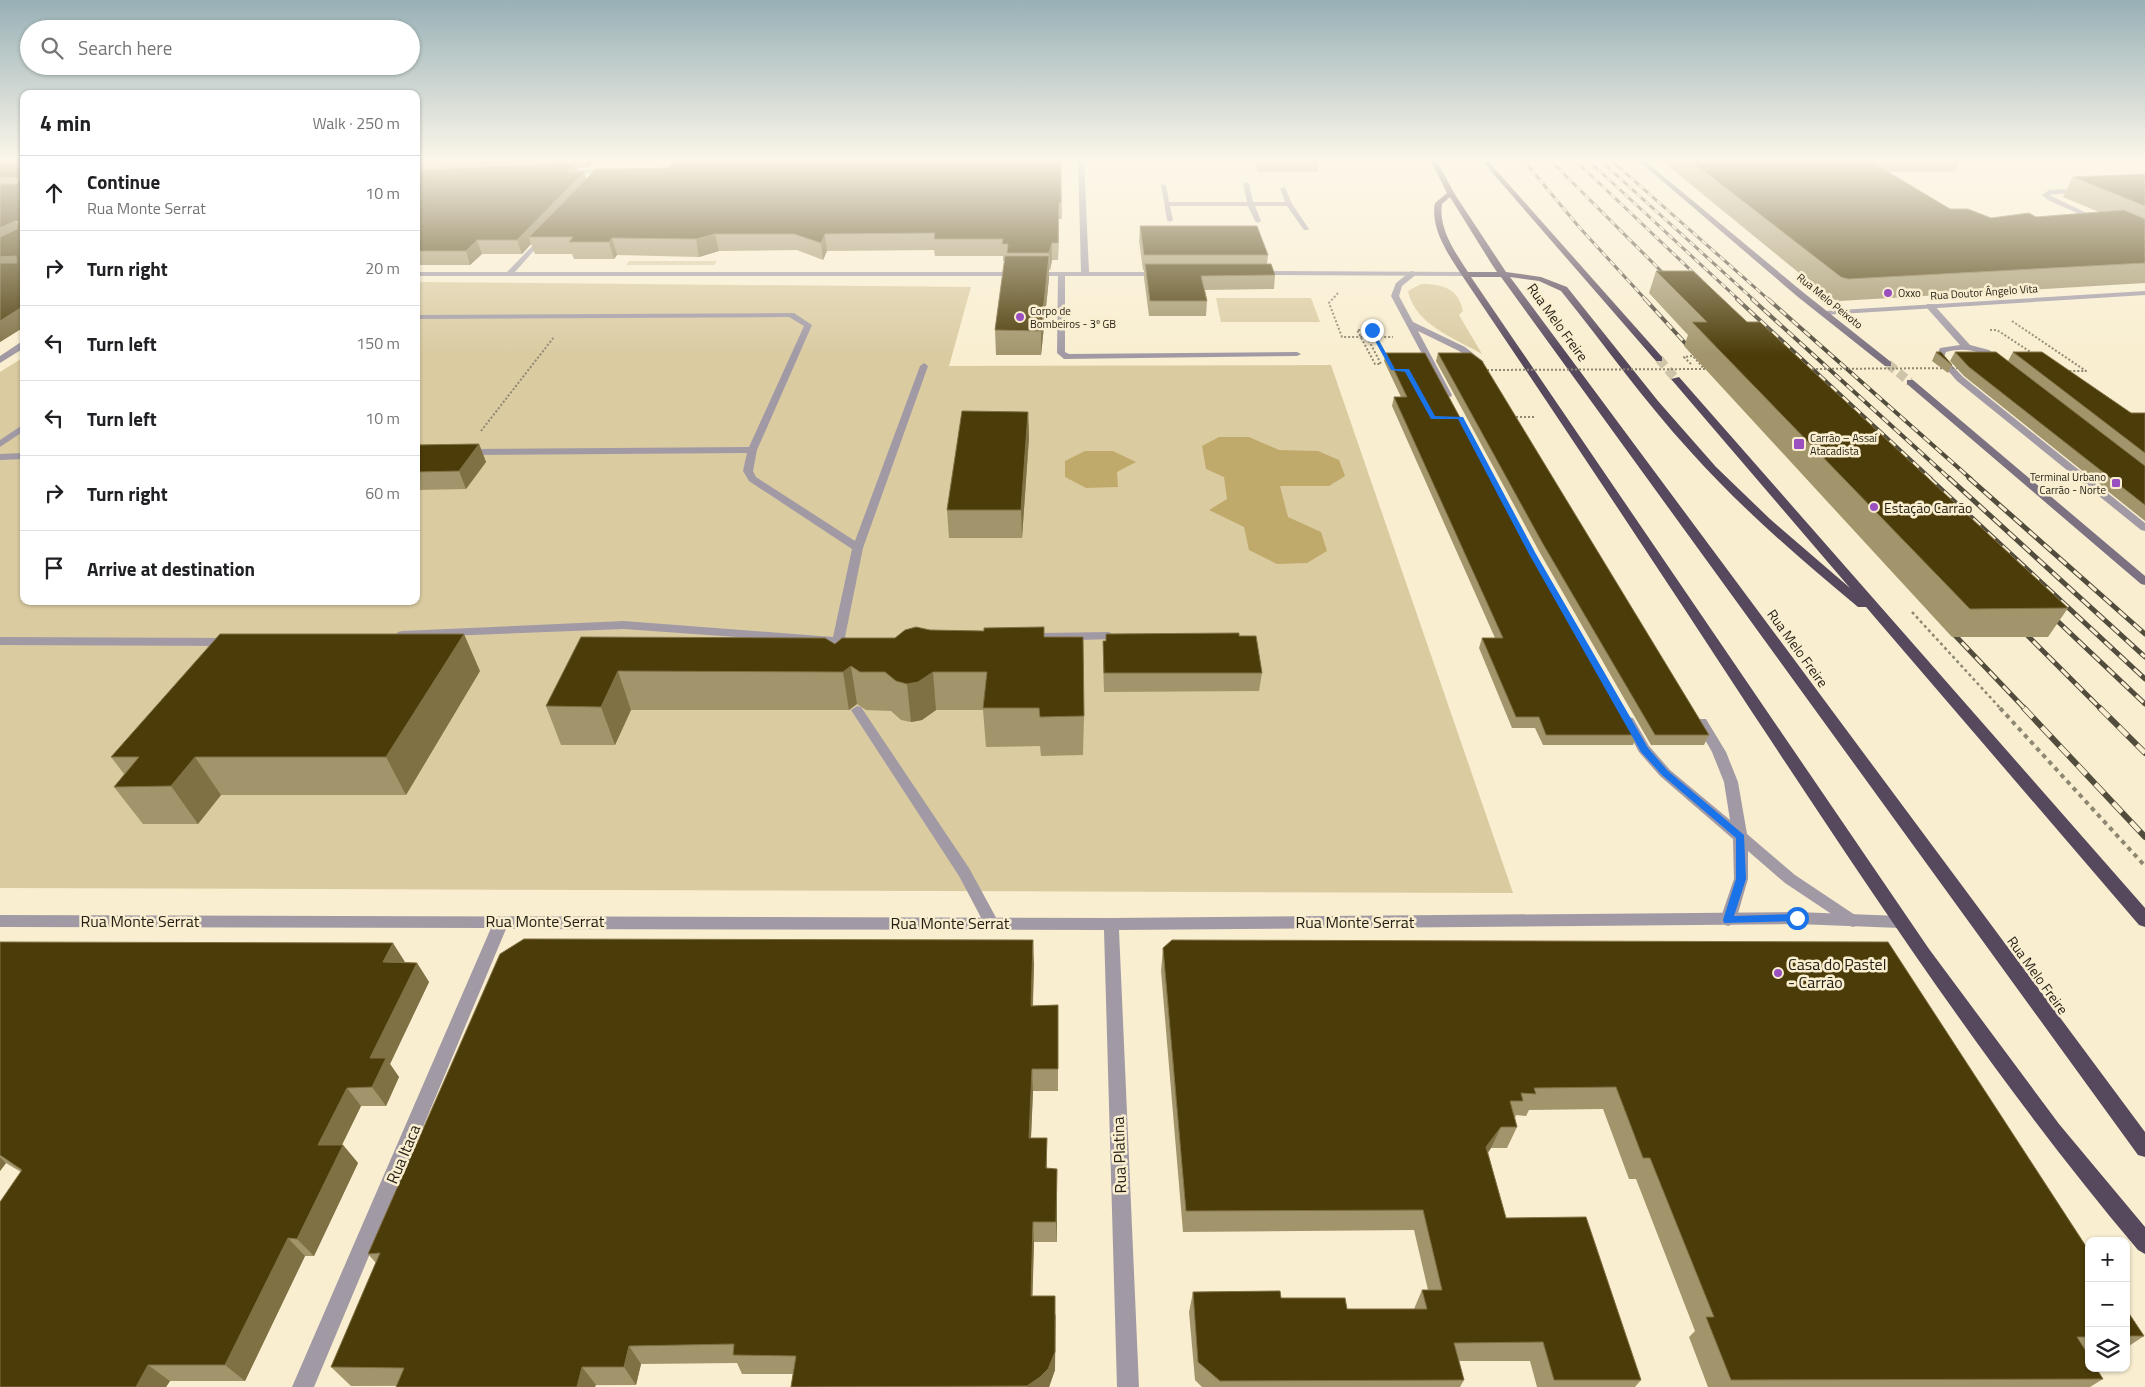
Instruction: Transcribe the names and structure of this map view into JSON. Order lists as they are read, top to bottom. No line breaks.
{"streets":{"highway":["Rua Melo Freire"],"main road":["Rua Melo Peixoto"],"street":["Rua Doutor Ângelo Vita","Rua Monte Serrat","Rua Itaca","Rua Platina"]},"crossings":[["Rua Doutor Ângelo Vita","Rua Melo Peixoto"],["Rua Monte Serrat","Rua Itaca"],["Rua Monte Serrat","Rua Platina"]],"places":{"other":["Oxxo","Corpo de Bombeiros - 3º GB","Estação Carrão","Casa do Pastel - Carrão"],"transit":["Carrão – Assaí Atacadista","Terminal Urbano Carrão - Norte"]},"page":{"search":"Search here","heading":["4 min","Walk · 250 m"],"list":[["Continue","Rua Monte Serrat","10 m"],["Turn right","20 m"],["Turn left","150 m"],["Turn left","10 m"],["Turn right","60 m"],"Arrive at destination"],"map_buttons":["+","−"]}}
